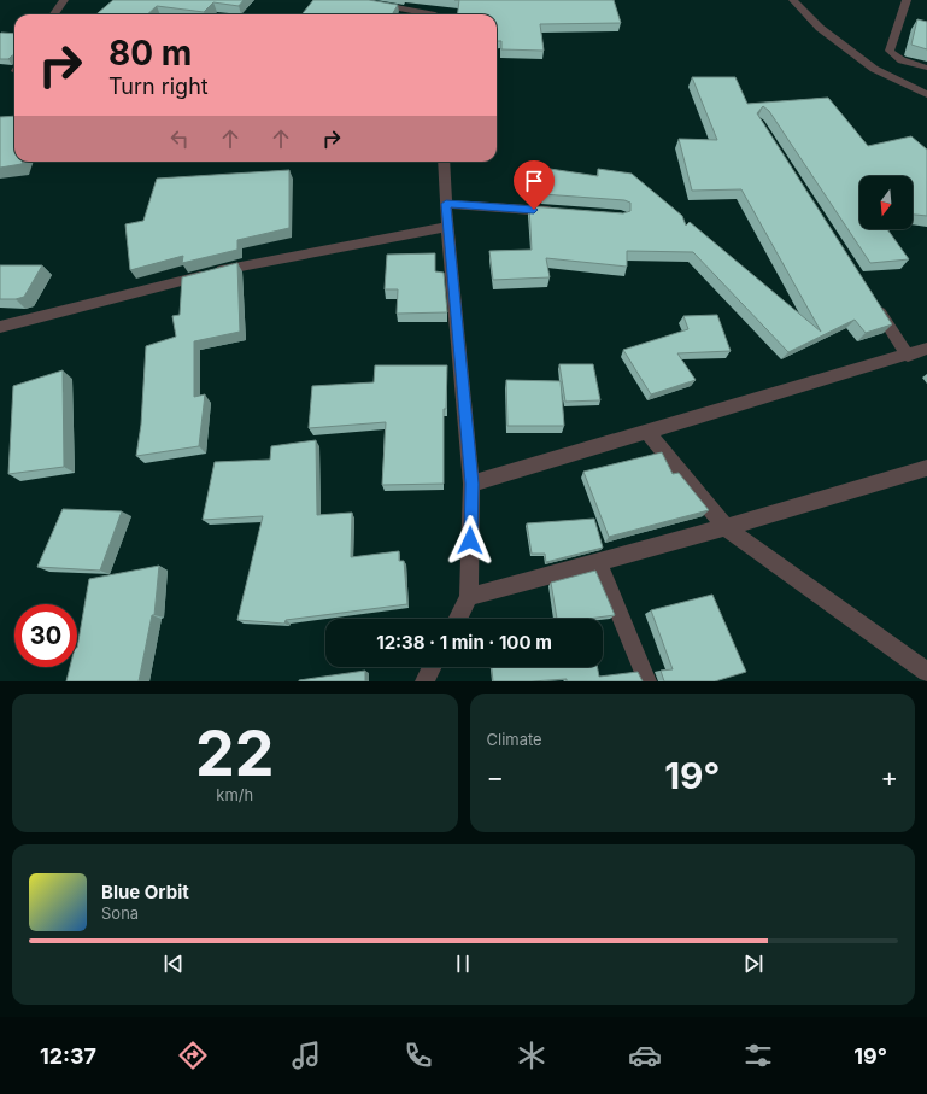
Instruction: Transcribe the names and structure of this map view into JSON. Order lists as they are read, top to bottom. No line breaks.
{"north":"bottom","page":{"turn":["80 m","Turn right"],"limit":"30","trip":"12:38 · 1 min · 100 m","tile":[["22","km/h"],"Climate"],"heat":["−","19°","+"],"song":["Blue Orbit","Sona"],"tabs":["12:37","19°"]}}
